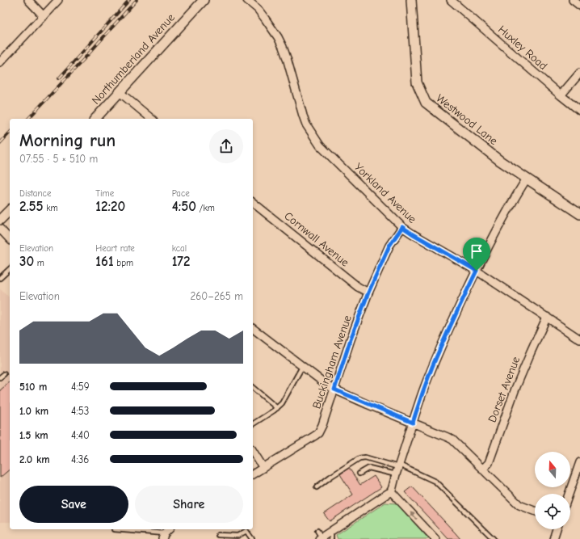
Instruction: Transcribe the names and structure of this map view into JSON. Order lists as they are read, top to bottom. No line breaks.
{"streets":{"street":["Huxley Road","Northumberland Avenue","Westwood Lane","Yorkland Avenue","Cornwall Avenue","Buckingham Avenue","Dorset Avenue"]},"crossings":[["Yorkland Avenue","Buckingham Avenue"],["Yorkland Avenue","Dorset Avenue"],["Cornwall Avenue","Buckingham Avenue"]],"north":"top","page":{"heading":["Morning run","07:55 · 5 × 510 m"],"stats":[["Distance","2.55 km"],["Time","12:20"],["Pace","4:50 /km"],["Elevation","30 m"],["Heart rate","161 bpm"],["kcal","172"]],"chart":["Elevation","260–265 m"],"list":[{"name":"510 m","note":"4:59"},{"name":"1.0 km","note":"4:53"},{"name":"1.5 km","note":"4:40"},{"name":"2.0 km","note":"4:36"}],"buttons":["Save","Share"]}}
